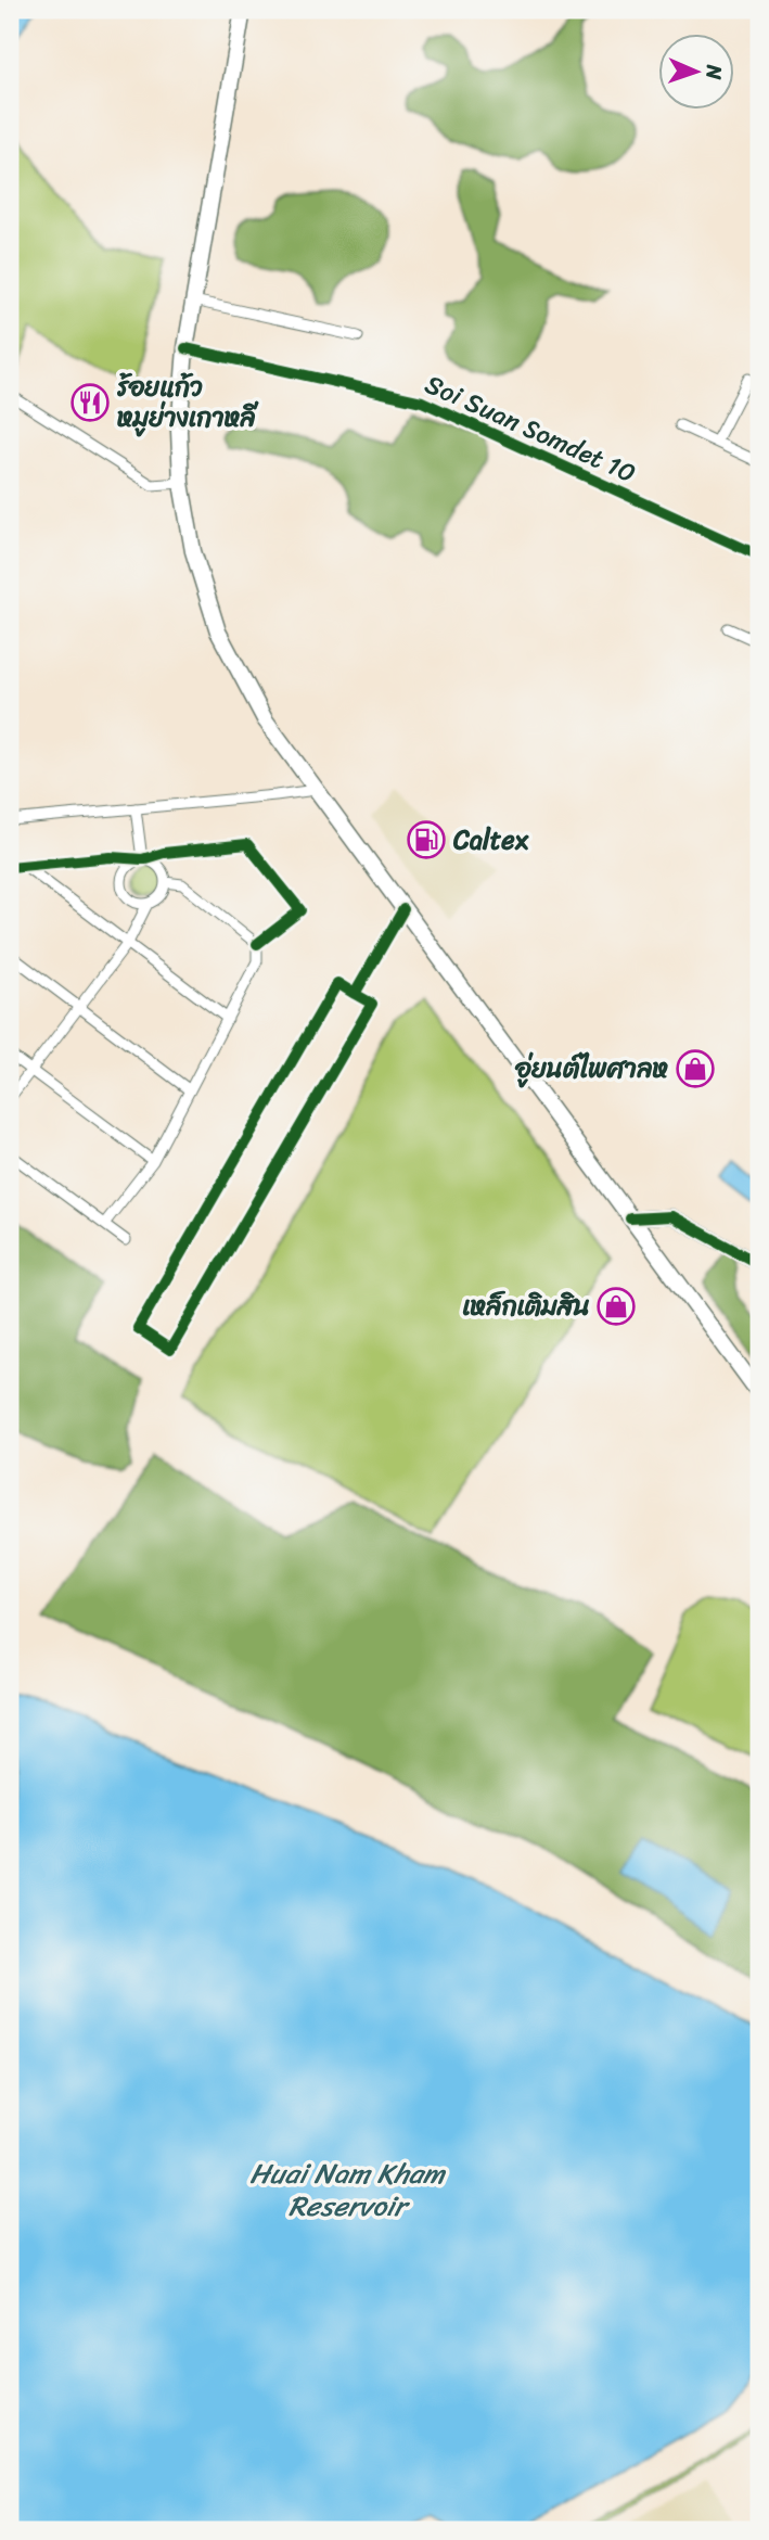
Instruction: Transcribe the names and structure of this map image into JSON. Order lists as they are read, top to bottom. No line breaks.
{"streets":{"street":["Soi Suan Somdet 10"]},"water":["Huai Nam Kham Reservoir"],"places":{"restaurant":["ร้อยแก้ว หมูย่างเกาหลี"],"fuel station":["Caltex"],"shop":["อู่ยนต์ไพศาลห","เหล็กเติมสิน"]},"north":"right"}
